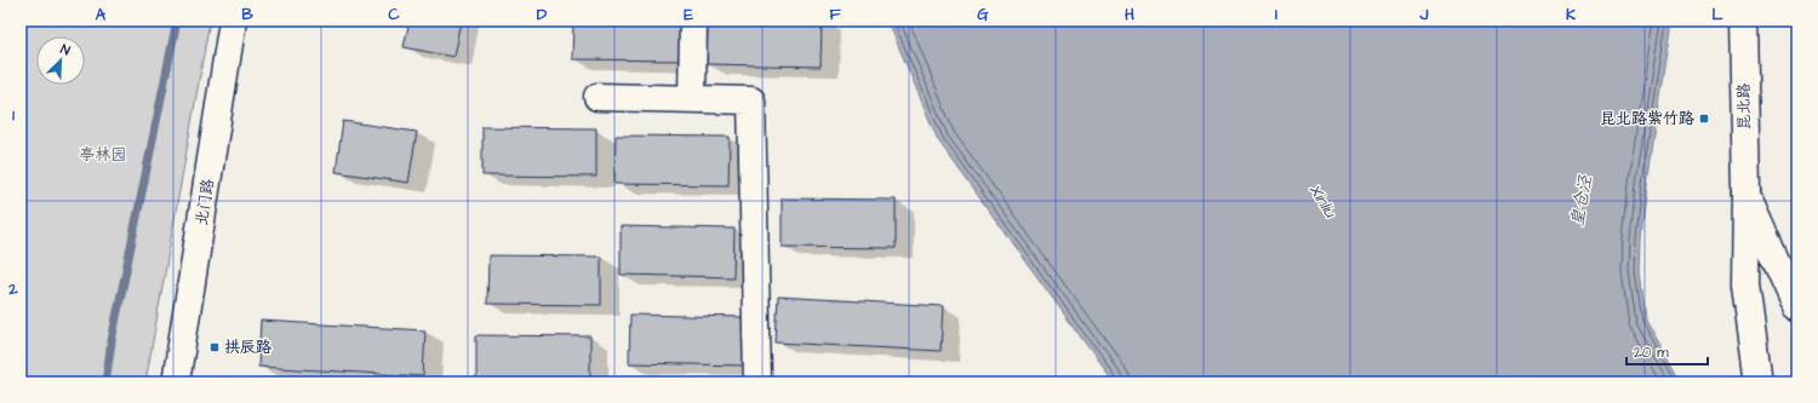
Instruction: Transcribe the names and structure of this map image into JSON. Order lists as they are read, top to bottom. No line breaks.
{"streets":{"main road":["昆北路","北门路"]},"water":["Xinliu","皇仓泾"],"parks":["亭林园"],"places":{"transit":["昆北路紫竹路","拱辰路"]},"scale_bar":"20 m","north":"top right","grid":{"columns":["A","B","C","D","E","F","G","H","I","J","K","L"],"rows":["1","2"]}}
